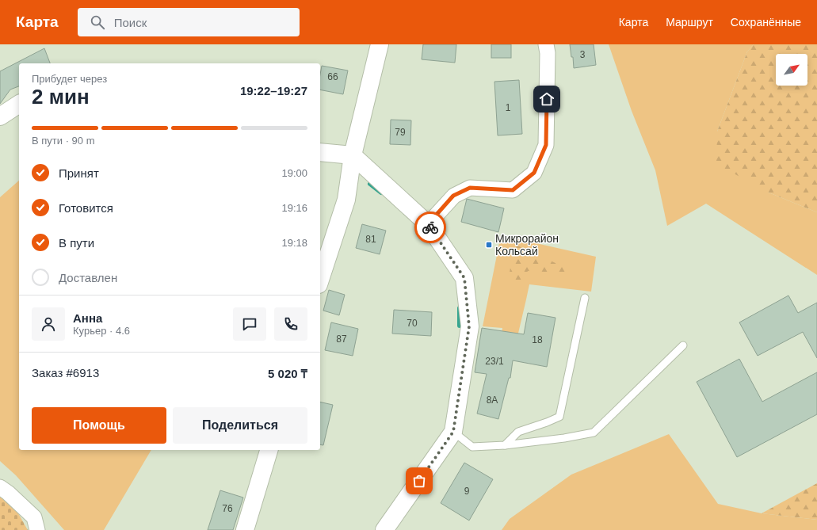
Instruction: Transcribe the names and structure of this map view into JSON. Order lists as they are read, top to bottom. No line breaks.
{"places":{"transit":["Микрорайон Кольсай"]},"house_numbers":["3","66","1","79","81","70","87","18","23/1","8А","9","76"],"north":"top right","page":{"header":"Карта","search":"Поиск","nav":["Карта","Маршрут","Сохранённые"],"heading":["2 мин","Прибудет через","19:22–19:27"],"panel":["Анна","Курьер · 4.6","Заказ #6913","5 020 ₸"],"bar":"В пути · 90 m","list":[["Принят","19:00"],["Готовится","19:16"],["В пути","19:18"],"Доставлен"],"buttons":["Помощь","Поделиться"]}}
